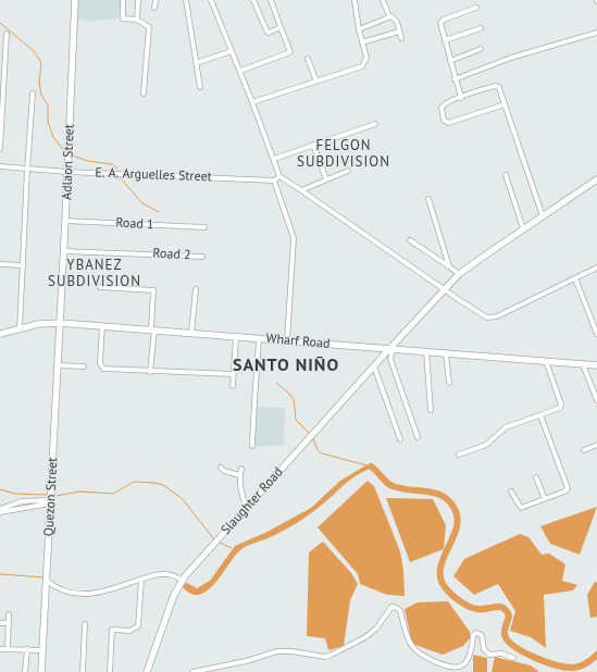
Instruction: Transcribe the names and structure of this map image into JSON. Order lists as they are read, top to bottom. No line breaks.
{"streets":{"street":["Adlaon Street","E. A. Arguelles Street","Road 1","Road 2","Wharf Road","Quezon Street","Slaughter Road"]},"crossings":[["Adlaon Street","E. A. Arguelles Street"],["Adlaon Street","Road 1"],["Adlaon Street","Road 2"],["Adlaon Street","Wharf Road"],["Adlaon Street","Quezon Street"],["Wharf Road","Quezon Street"],["Wharf Road","Slaughter Road"]],"districts":["FELGON SUBDIVISION","YBANEZ SUBDIVISION","SANTO NIÑO"]}
